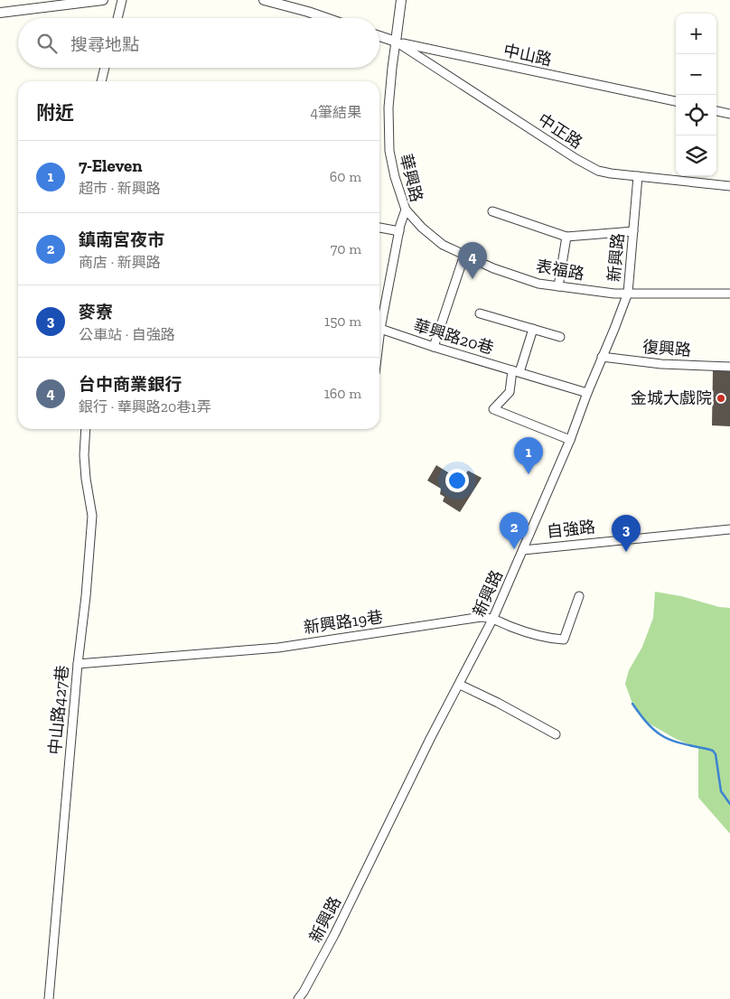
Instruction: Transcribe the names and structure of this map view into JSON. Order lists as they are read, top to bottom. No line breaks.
{"streets":{"street":["中山路","中正路","華興路","新興路","表福路","華興路20巷","復興路","自強路","新興路19巷","中山路427巷"]},"crossings":[["中山路","中正路"],["中山路","華興路"],["中正路","華興路"],["中正路","新興路"],["華興路","表福路"],["華興路","華興路20巷"],["新興路","表福路"],["新興路","華興路20巷"],["新興路","復興路"],["新興路","自強路"],["新興路","新興路19巷"],["新興路19巷","中山路427巷"]],"places":["金城大戲院"],"page":{"map_buttons":["+","−"],"search":"搜尋地點","heading":["附近","4筆結果"],"list":[{"mark":"1","name":"7-Eleven","note":"超市 · 新興路","value":"60 m"},{"mark":"2","name":"鎮南宮夜市","note":"商店 · 新興路","value":"70 m"},{"mark":"3","name":"麥寮","note":"公車站 · 自強路","value":"150 m"},{"mark":"4","name":"台中商業銀行","note":"銀行 · 華興路20巷1弄","value":"160 m"}],"pins":["4","1","2","3"]}}
